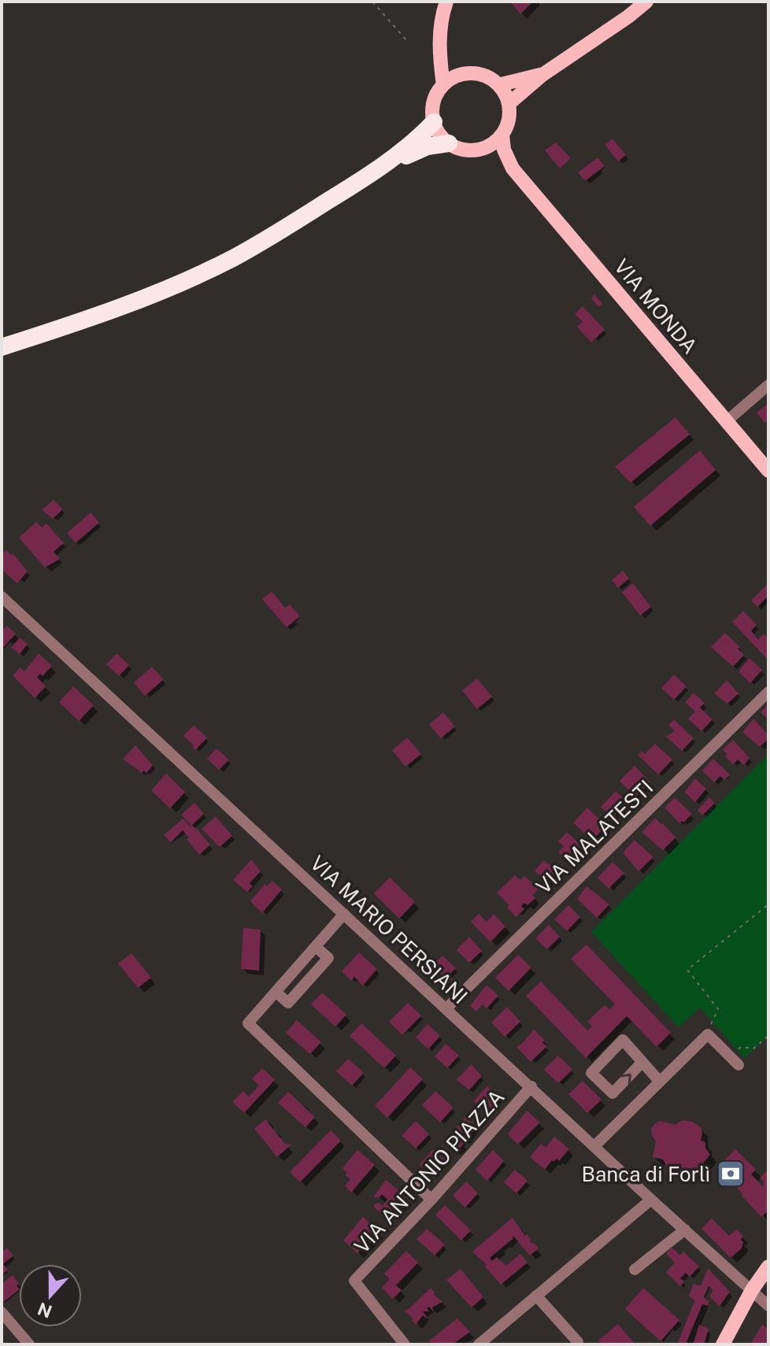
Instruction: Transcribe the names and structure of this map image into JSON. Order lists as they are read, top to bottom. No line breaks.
{"streets":{"main road":["VIA MONDA"],"street":["VIA MALATESTI","VIA MARIO PERSIANI","VIA ANTONIO PIAZZA"]},"crossings":[["VIA MALATESTI","VIA MARIO PERSIANI"],["VIA MARIO PERSIANI","VIA ANTONIO PIAZZA"]],"places":{"bank":["Banca di Forlì"]},"north":"bottom"}
